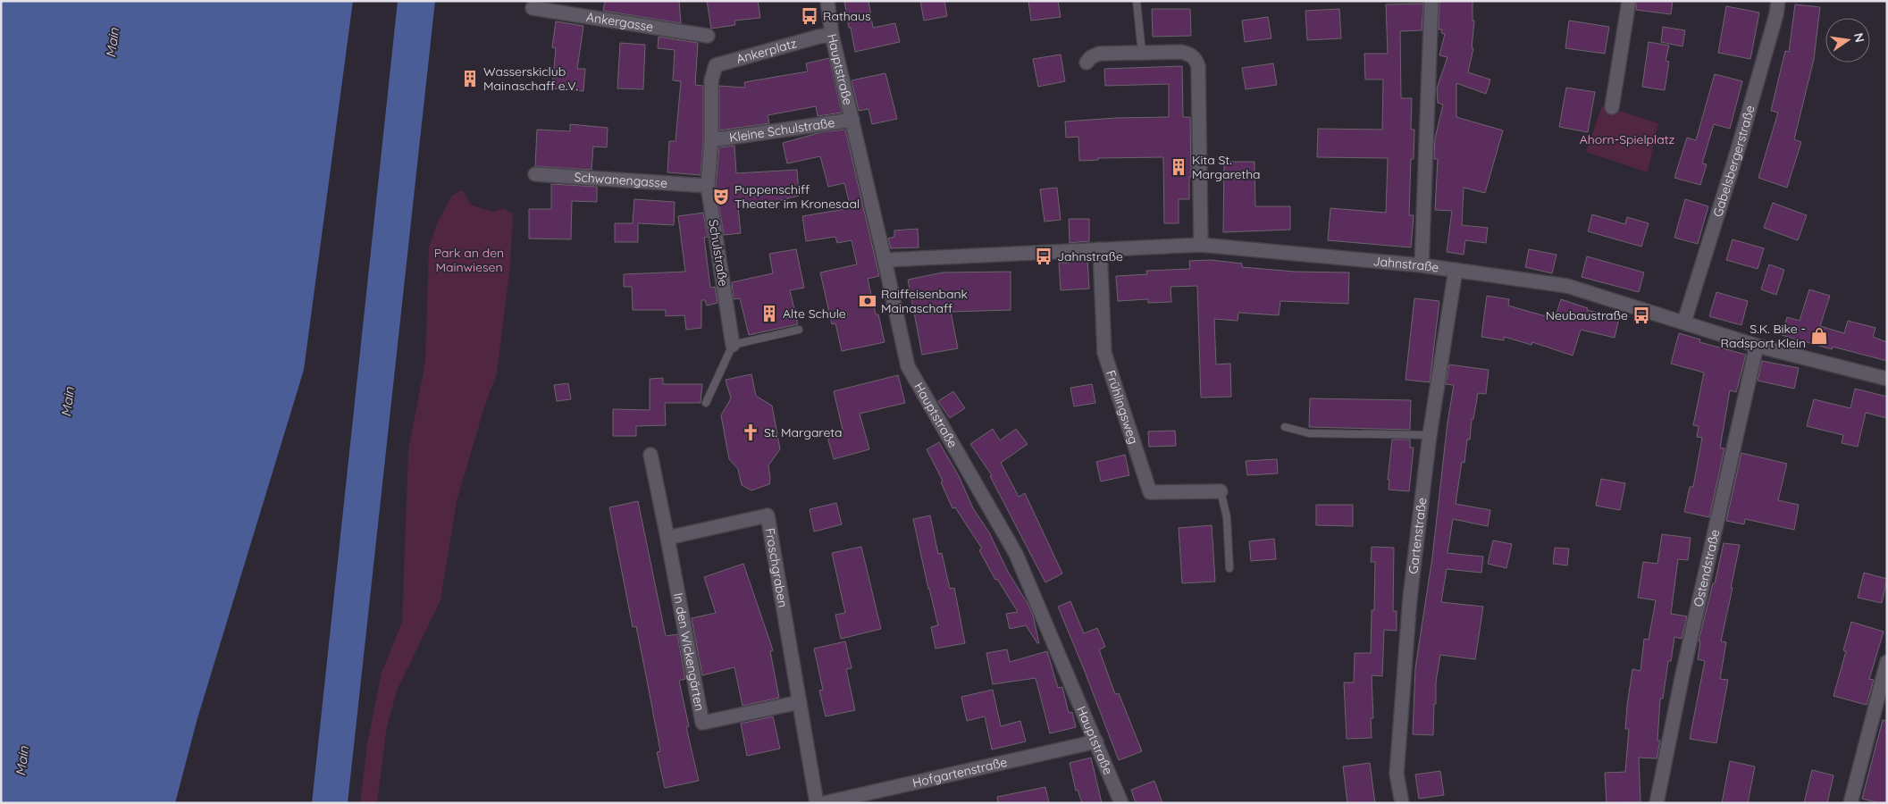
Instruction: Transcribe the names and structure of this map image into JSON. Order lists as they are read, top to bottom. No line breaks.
{"streets":{"street":["Ankergasse","Ankerplatz","Hauptstraße","Kleine Schulstraße","Gabelsbergerstraße","Schwanengasse","Schulstraße","Jahnstraße","Frühlingsweg","Gartenstraße","Froschgraben","Ostendstraße","In den Wickengärten","Hofgartenstraße"]},"crossings":[["Ankerplatz","Hauptstraße"],["Ankerplatz","Schulstraße"],["Hauptstraße","Kleine Schulstraße"],["Hauptstraße","Jahnstraße"],["Hauptstraße","Hofgartenstraße"],["Kleine Schulstraße","Schulstraße"],["Gabelsbergerstraße","Jahnstraße"],["Schwanengasse","Schulstraße"],["Jahnstraße","Frühlingsweg"],["Jahnstraße","Gartenstraße"],["Jahnstraße","Ostendstraße"],["Froschgraben","In den Wickengärten"]],"water":["Main"],"parks":["Ahorn-Spielplatz","Park an den Mainwiesen"],"places":{"bus stop":["Rathaus","Jahnstraße","Neubaustraße"],"building":["Wasserskiclub Mainaschaff e.V.","Kita St. Margaretha","Alte Schule"],"theatre":["Puppenschiff Theater im Kronesaal"],"bank":["Raiffeisenbank Mainaschaff"],"shop":["S.K. Bike - Radsport Klein"],"church":["St. Margareta"]},"north":"right"}
